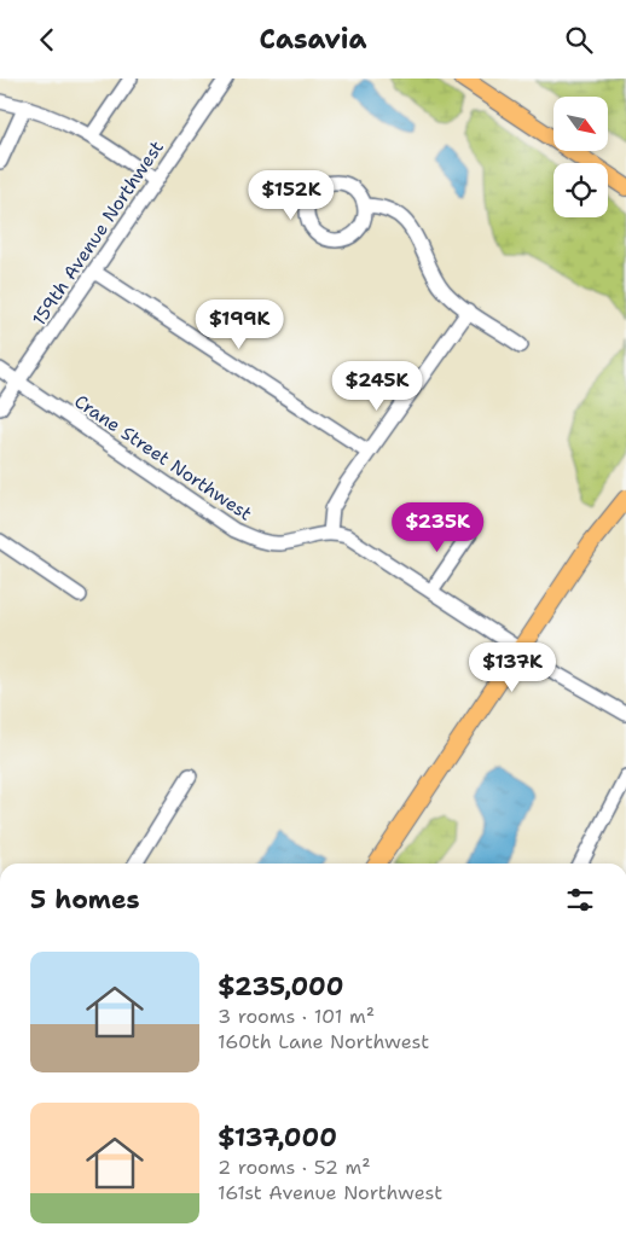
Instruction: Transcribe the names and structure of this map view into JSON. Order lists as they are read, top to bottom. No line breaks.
{"streets":{"street":["159th Avenue Northwest","Crane Street Northwest"]},"crossings":[["159th Avenue Northwest","Crane Street Northwest"]],"north":"bottom right","page":{"header":"Casavia","price":["$152K","$199K","$245K","$235K","$137K"],"heading":"5 homes","list":[{"name":"$235,000","note":"3 rooms · 101 m² · 160th Lane Northwest"},{"name":"$137,000","note":"2 rooms · 52 m² · 161st Avenue Northwest"}]}}
